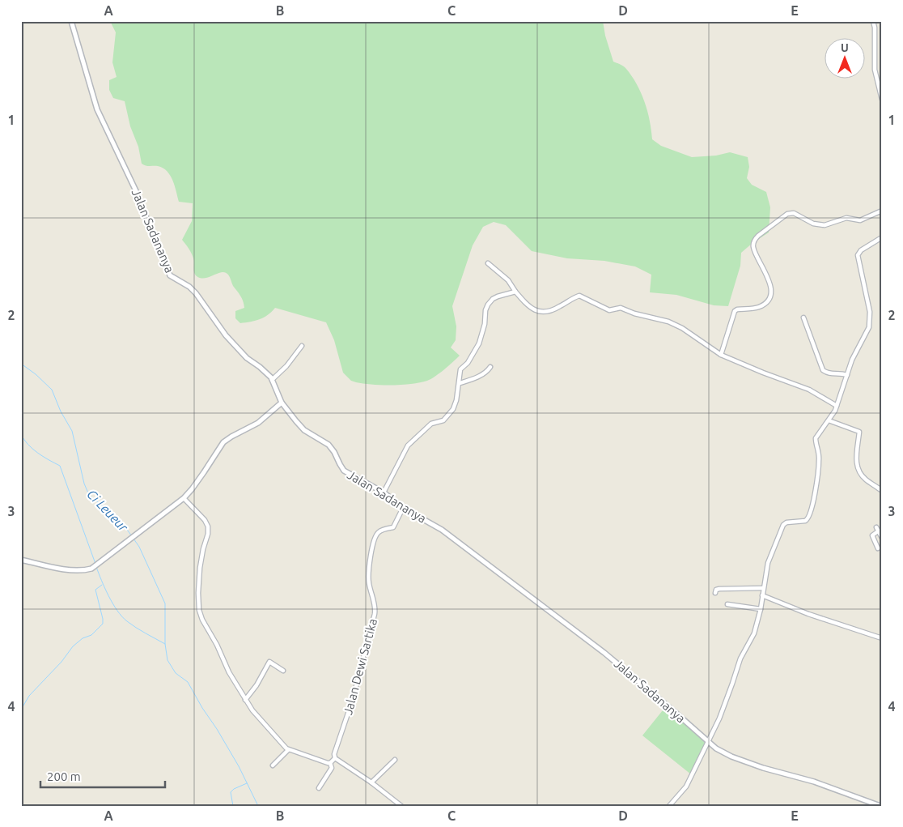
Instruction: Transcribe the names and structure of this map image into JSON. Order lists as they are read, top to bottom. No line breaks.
{"streets":{"street":["Jalan Sadananya","Jalan Dewi Sartika"]},"crossings":[["Jalan Sadananya","Jalan Dewi Sartika"]],"water":["Ci Leueur"],"scale_bar":"200 m","north":"top","grid":{"columns":["A","B","C","D","E"],"rows":["1","2","3","4"]}}
